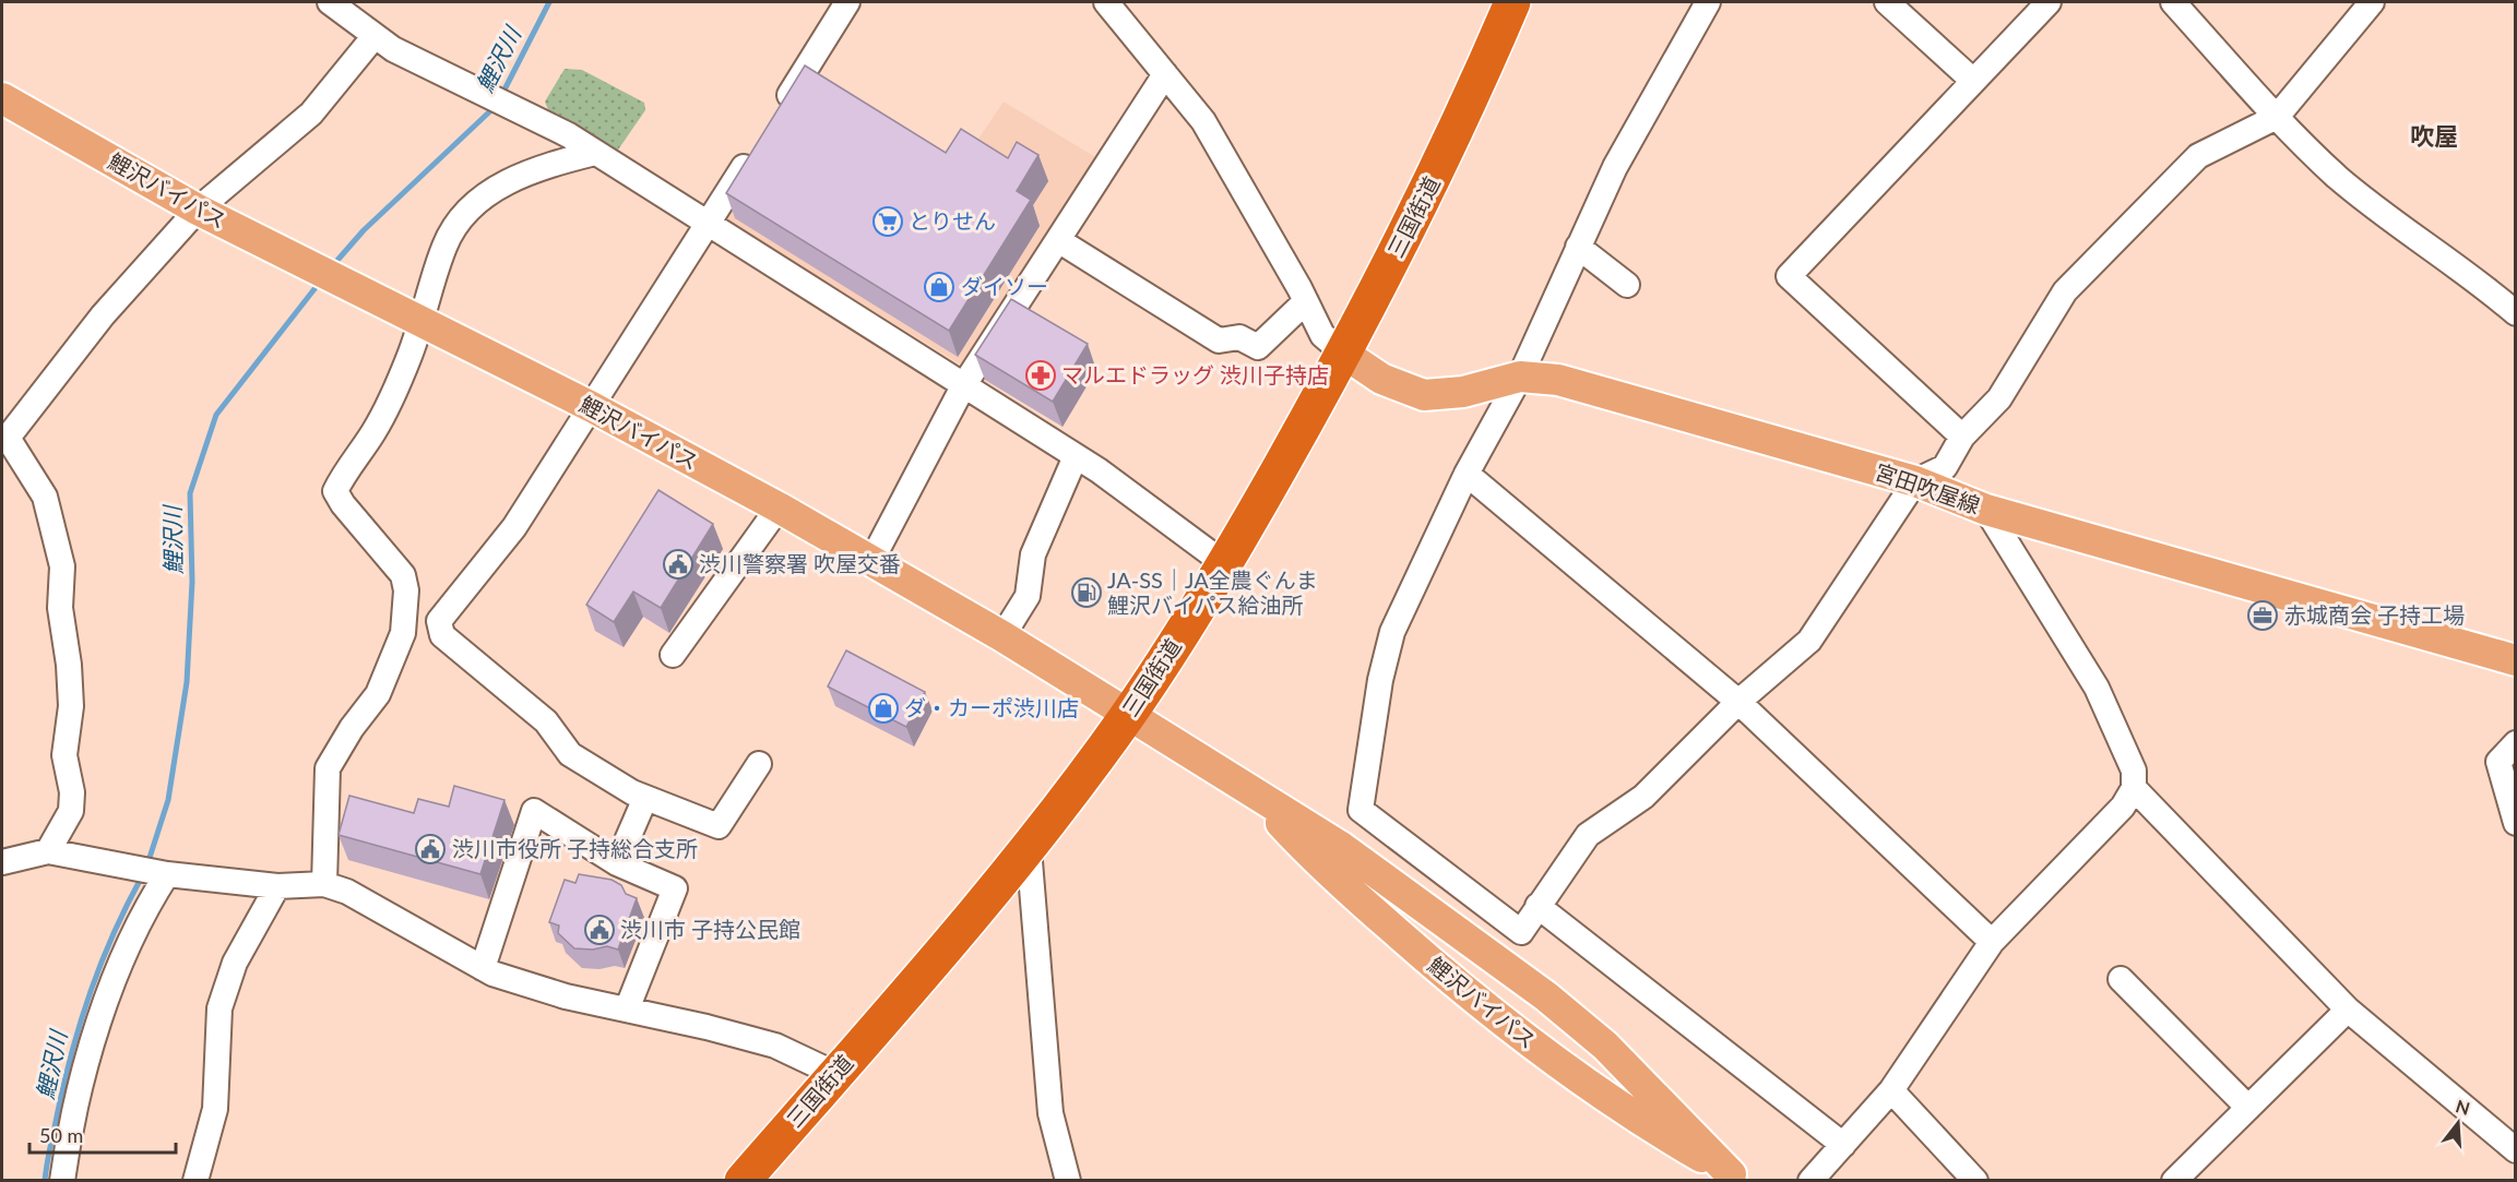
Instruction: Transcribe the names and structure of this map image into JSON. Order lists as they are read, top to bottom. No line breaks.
{"streets":{"highway":["三国街道"],"main road":["鯉沢バイパス","宮田吹屋線"]},"crossings":[["鯉沢バイパス","三国街道"],["三国街道","宮田吹屋線"]],"districts":["吹屋"],"water":["鯉沢川"],"places":{"supermarket":["とりせん"],"shop":["ダイソー","ダ・カーポ渋川店"],"pharmacy":["マルエドラッグ 渋川子持店"],"public building":["渋川警察署 吹屋交番","渋川市役所 子持総合支所","渋川市 子持公民館"],"fuel station":["JA-SS｜JA全農ぐんま 鯉沢バイパス給油所"],"office":["赤城商会 子持工場"]},"scale_bar":"50 m","north":"top"}
